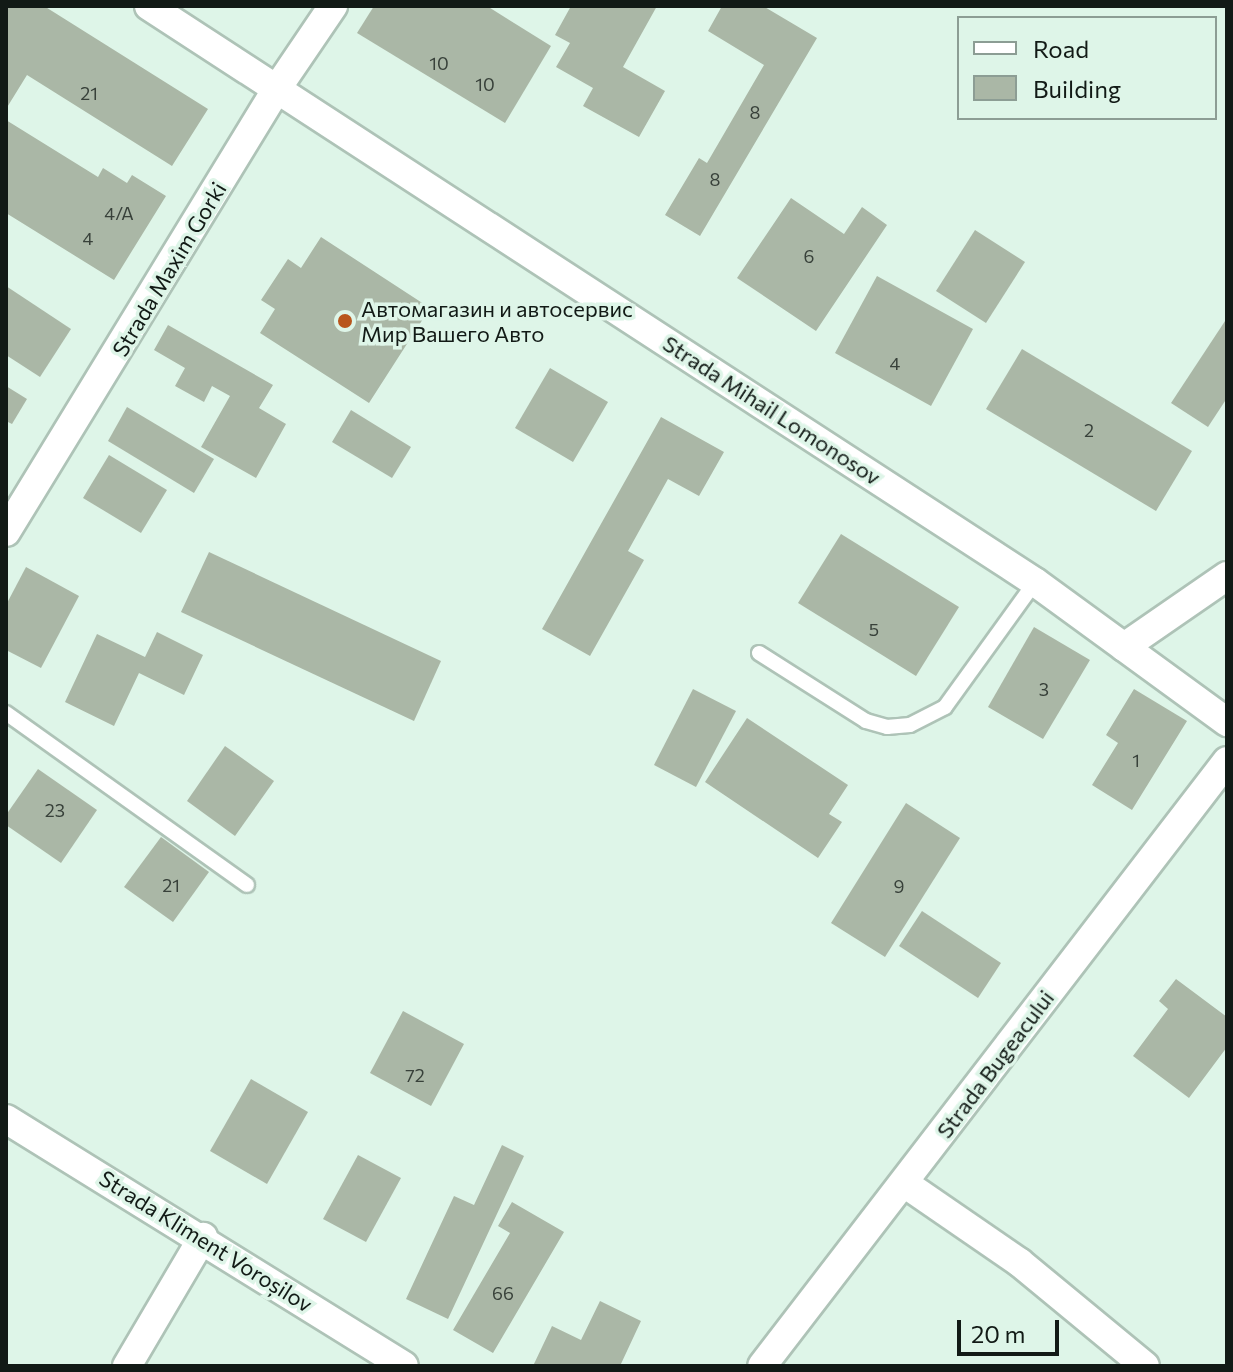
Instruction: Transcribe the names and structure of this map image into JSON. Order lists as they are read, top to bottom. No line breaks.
{"streets":{"street":["Strada Maxim Gorki","Strada Mihail Lomonosov","Strada Bugeacului","Strada Kliment Voroșilov"]},"crossings":[["Strada Maxim Gorki","Strada Mihail Lomonosov"]],"places":["Автомагазин и автосервис Мир Вашего Авто"],"house_numbers":["10","10","21","8","8","4/A","4","6","4","2","5","3","1","23","21","9","72","66"],"legend":["Road","Building"],"scale_bar":"20 m"}
